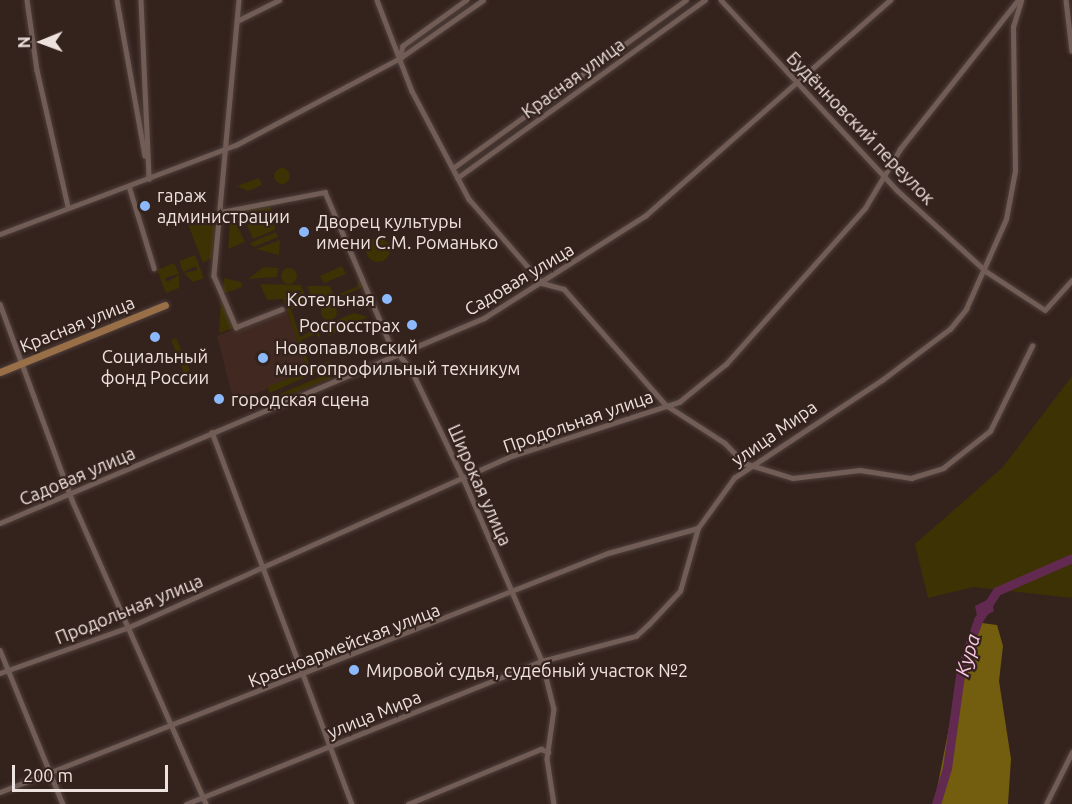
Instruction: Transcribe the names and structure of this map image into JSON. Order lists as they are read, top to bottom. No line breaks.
{"streets":{"street":["Красная улица","Будённовский переулок","Садовая улица","Продольная улица","улица Мира","Широкая улица","Красноармейская улица"]},"crossings":[["Будённовский переулок","Садовая улица"],["Будённовский переулок","Продольная улица"],["Будённовский переулок","улица Мира"],["Садовая улица","Широкая улица"],["Продольная улица","улица Мира"],["Продольная улица","Широкая улица"],["улица Мира","Широкая улица"],["улица Мира","Красноармейская улица"],["Широкая улица","Красноармейская улица"]],"water":["Кура"],"places":["гараж администрации","Дворец культуры имени С.М. Романько","Котельная","Росгосстрах","Социальный фонд России","Новопавловский многопрофильный техникум","городская сцена","Мировой судья, судебный участок №2"],"scale_bar":"200 m","north":"left"}
